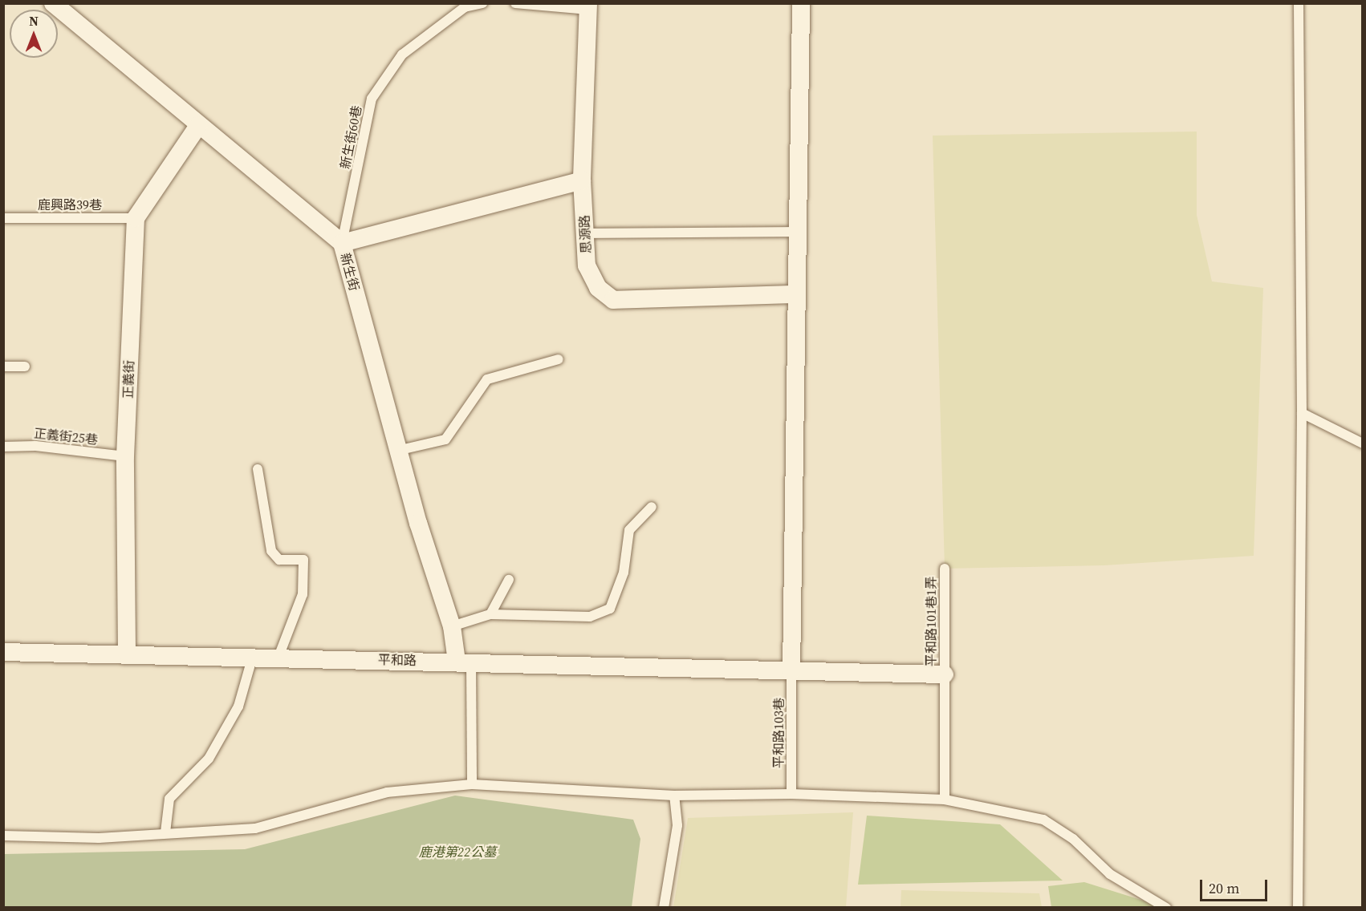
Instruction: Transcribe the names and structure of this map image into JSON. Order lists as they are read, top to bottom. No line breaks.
{"streets":{"street":["思源路","新生街","正義街","平和路"],"lane":["新生街60巷","鹿興路39巷","正義街25巷","平和路101巷1弄","平和路103巷"]},"crossings":[["新生街60巷","新生街"],["鹿興路39巷","正義街"],["新生街","平和路"],["正義街","正義街25巷"],["正義街","平和路"],["平和路101巷1弄","平和路"],["平和路","平和路103巷"]],"parks":["鹿港第22公墓"],"scale_bar":"20 m","north":"top"}
